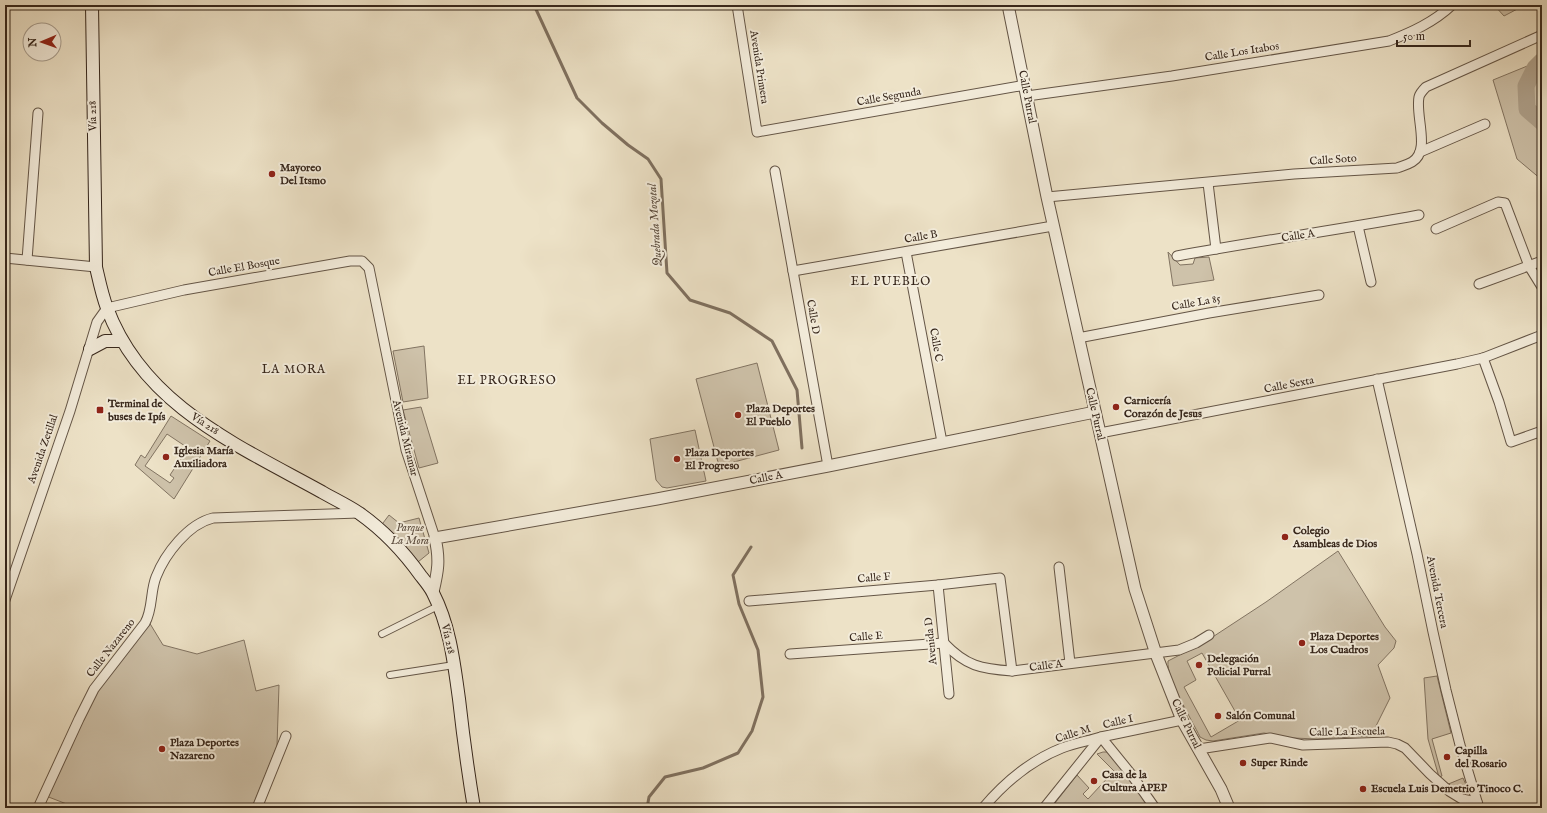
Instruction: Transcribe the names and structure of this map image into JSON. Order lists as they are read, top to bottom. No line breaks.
{"streets":{"main road":["Vía 218"],"street":["Calle Los Itabos","Avenida Primera","Calle Segunda","Calle Purral","Calle Soto","Calle A","Calle B","Calle El Bosque","Calle La 85","Calle D","Calle C","Calle Sexta","Avenida Miramar","Avenida Zetillal","Calle F","Avenida Tercera","Calle E","Avenida D","Calle Nazareno","Calle I","Calle La Escuela","Calle M"]},"crossings":[["Calle Los Itabos","Calle Segunda"],["Calle Los Itabos","Calle Purral"],["Avenida Primera","Calle Segunda"],["Calle Segunda","Calle Purral"],["Calle Purral","Calle Soto"],["Calle Purral","Calle A"],["Calle Purral","Calle B"],["Calle Purral","Calle La 85"],["Calle Purral","Calle Sexta"],["Calle Purral","Calle I"],["Calle Purral","Calle La Escuela"],["Vía 218","Calle El Bosque"],["Vía 218","Avenida Miramar"],["Vía 218","Avenida Zetillal"],["Vía 218","Calle Nazareno"],["Calle A","Calle D"],["Calle A","Calle C"],["Calle A","Avenida Miramar"],["Calle A","Calle F"],["Calle A","Calle E"],["Calle A","Avenida D"],["Calle B","Calle D"],["Calle B","Calle C"],["Calle El Bosque","Avenida Miramar"],["Calle El Bosque","Avenida Zetillal"],["Calle Sexta","Avenida Tercera"],["Calle F","Avenida D"],["Avenida Tercera","Calle La Escuela"],["Calle E","Avenida D"],["Calle I","Calle M"]],"districts":["EL PUEBLO","LA MORA","EL PROGRESO"],"water":["Quebrada Mozotal"],"parks":["Parque La Mora"],"places":{"other":["Mayoreo Del Itsmo","Carnicería Corazón de Jesus","Plaza Deportes El Pueblo","Iglesia María Auxiliadora","Plaza Deportes El Progreso","Colegio Asambleas de Dios","Plaza Deportes Los Cuadros","Delegación Policial Purral","Salón Comunal","Plaza Deportes Nazareno","Capilla del Rosario","Super Rinde","Casa de la Cultura APEP","Escuela Luis Demetrio Tinoco C."],"transit":["Terminal de buses de Ipís"]},"scale_bar":"50 m","north":"left"}
